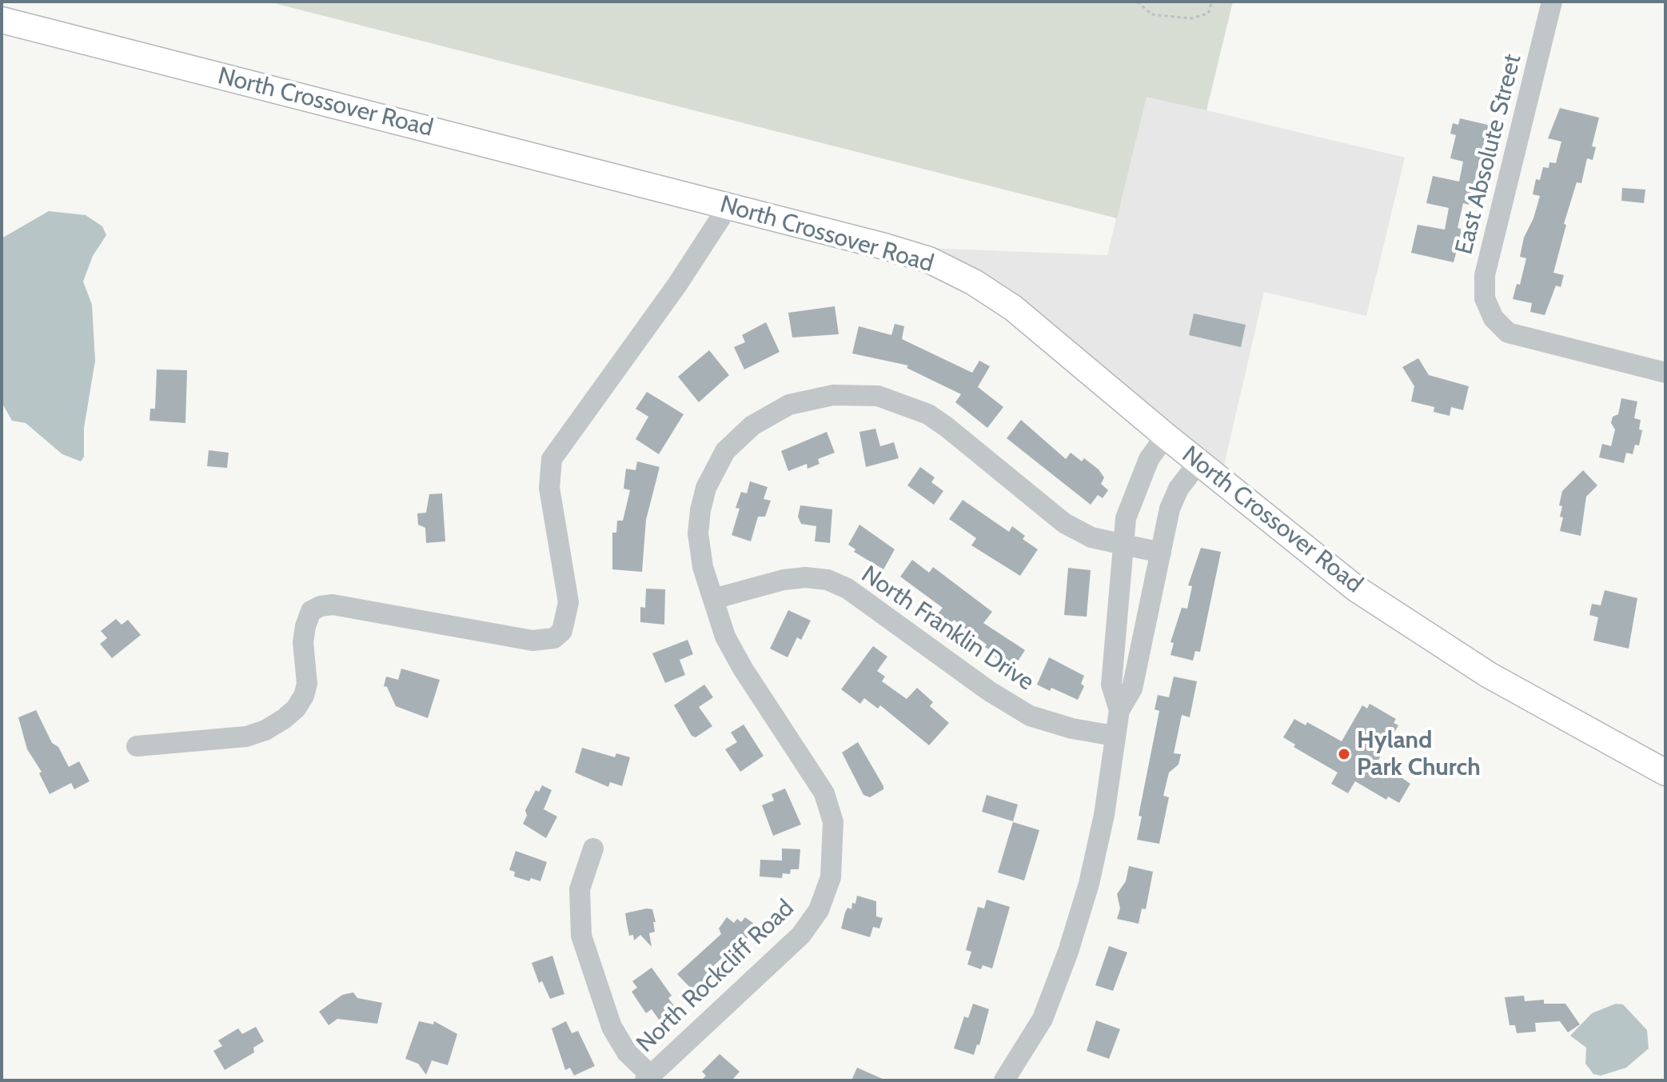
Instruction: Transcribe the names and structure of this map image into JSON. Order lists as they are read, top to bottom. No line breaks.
{"streets":{"main road":["North Crossover Road"],"street":["East Absolute Street","North Franklin Drive","North Rockcliff Road"]},"crossings":[["North Franklin Drive","North Rockcliff Road"]],"places":["Hyland Park Church"]}
